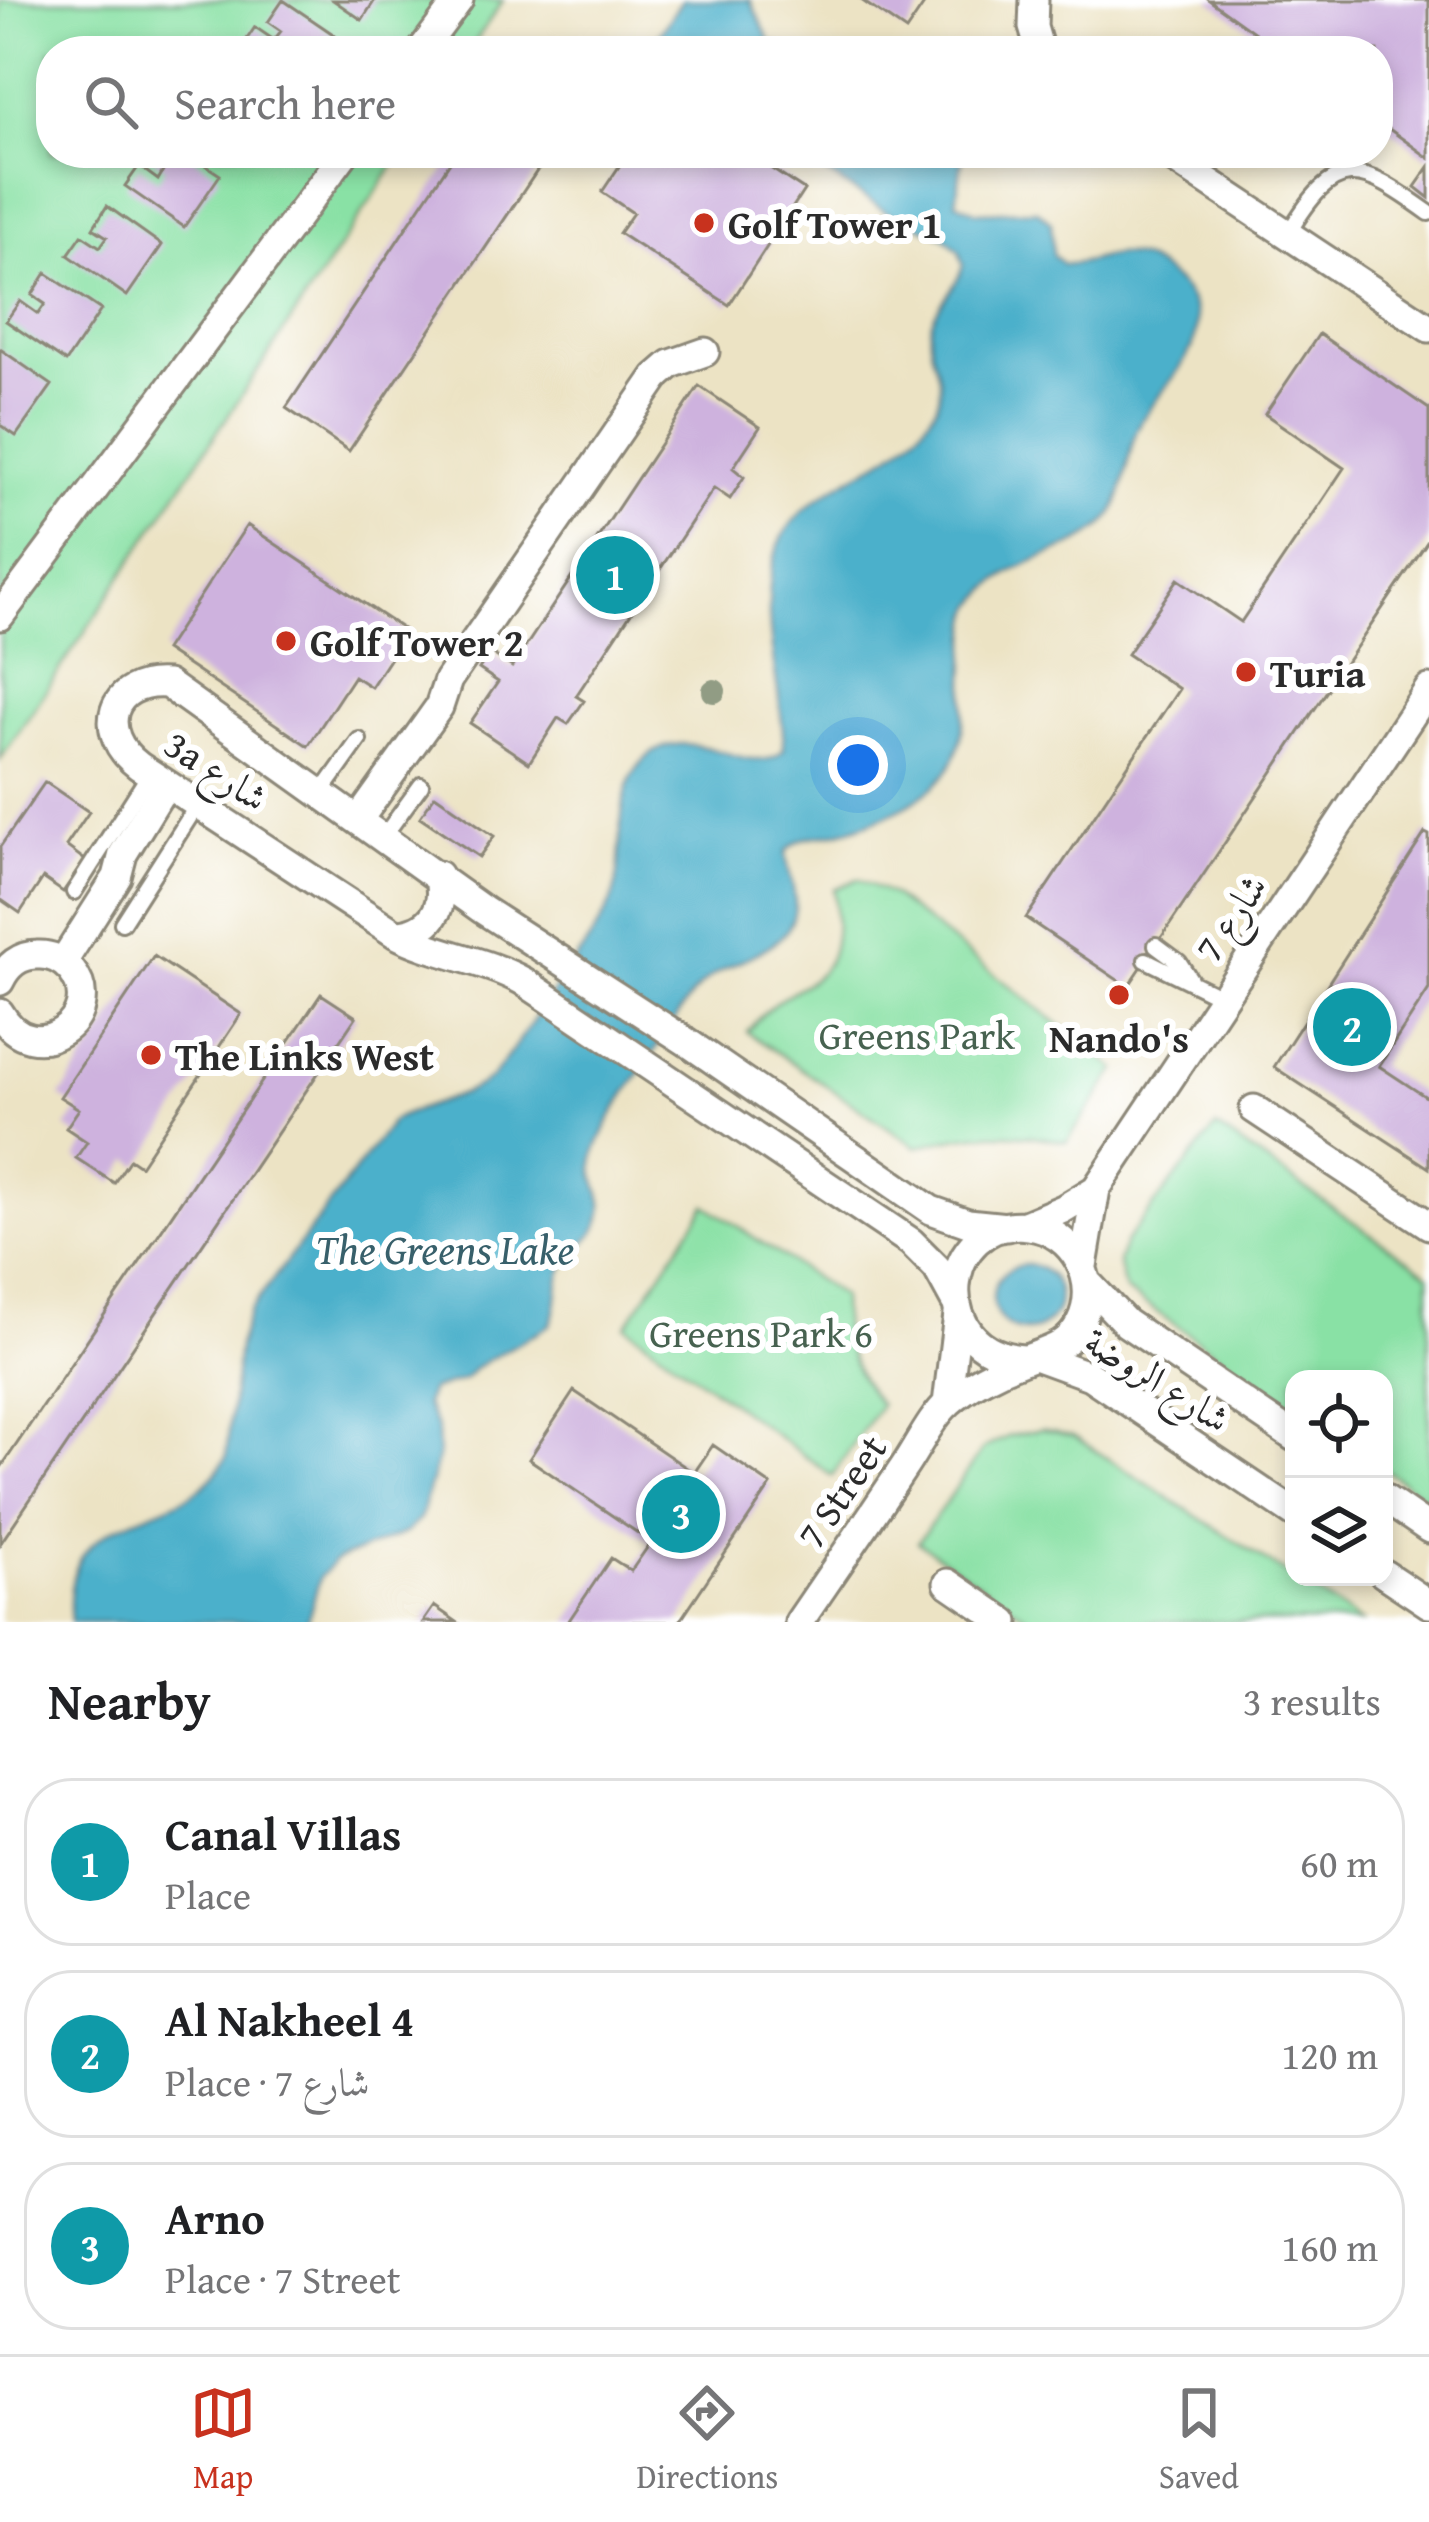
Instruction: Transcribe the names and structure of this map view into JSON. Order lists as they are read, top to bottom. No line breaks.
{"streets":{"street":["3a شارع","شارع 7","شارع الروضة","7 Street"]},"crossings":[["3a شارع","شارع 7"],["3a شارع","شارع الروضة"],["شارع 7","شارع الروضة"]],"water":["The Greens Lake"],"parks":["Greens Park","Greens Park 6"],"places":["Golf Tower 1","Golf Tower 2","Turia","Nando's","The Links West"],"page":{"search":"Search here","pins":["1","2","3"],"heading":["Nearby","3 results"],"list":[{"mark":"1","name":"Canal Villas","note":"Place","value":"60 m"},{"mark":"2","name":"Al Nakheel 4","note":"Place · شارع 7","value":"120 m"},{"mark":"3","name":"Arno","note":"Place · 7 Street","value":"160 m"}],"nav":["Map","Directions","Saved"]}}
